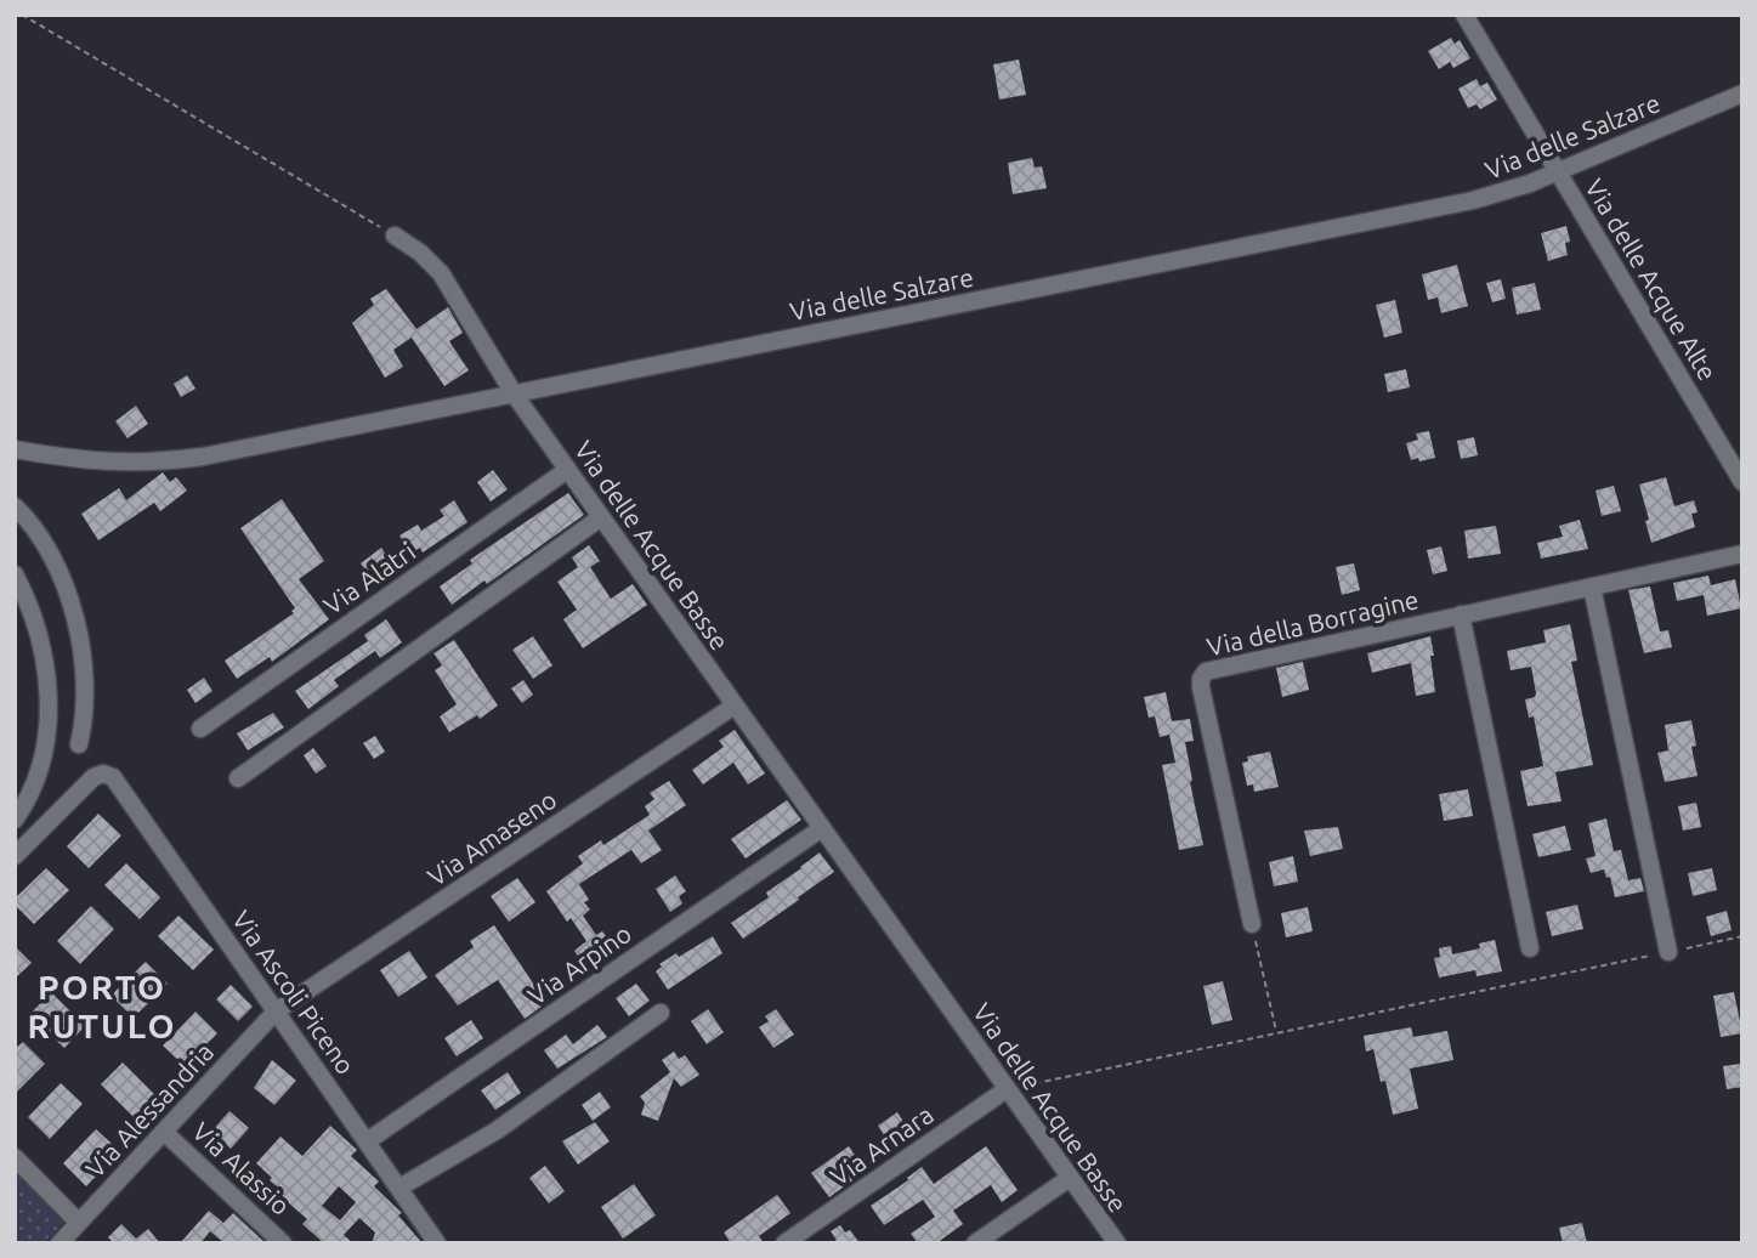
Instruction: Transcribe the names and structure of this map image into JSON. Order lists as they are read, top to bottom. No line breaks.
{"streets":{"street":["Via delle Salzare","Via delle Acque Alte","Via delle Acque Basse","Via Alatri","Via della Borragine","Via Amaseno","Via Arpino","Via Ascoli Piceno","Via Alessandria","Via Arnara","Via Alassio"]},"crossings":[["Via delle Salzare","Via delle Acque Alte"],["Via delle Salzare","Via delle Acque Basse"],["Via delle Acque Basse","Via Alatri"],["Via delle Acque Basse","Via Amaseno"],["Via delle Acque Basse","Via Arpino"],["Via delle Acque Basse","Via Arnara"],["Via Amaseno","Via Ascoli Piceno"],["Via Amaseno","Via Alessandria"],["Via Arpino","Via Ascoli Piceno"],["Via Ascoli Piceno","Via Alessandria"],["Via Alessandria","Via Alassio"]],"districts":["PORTO RUTULO"]}
